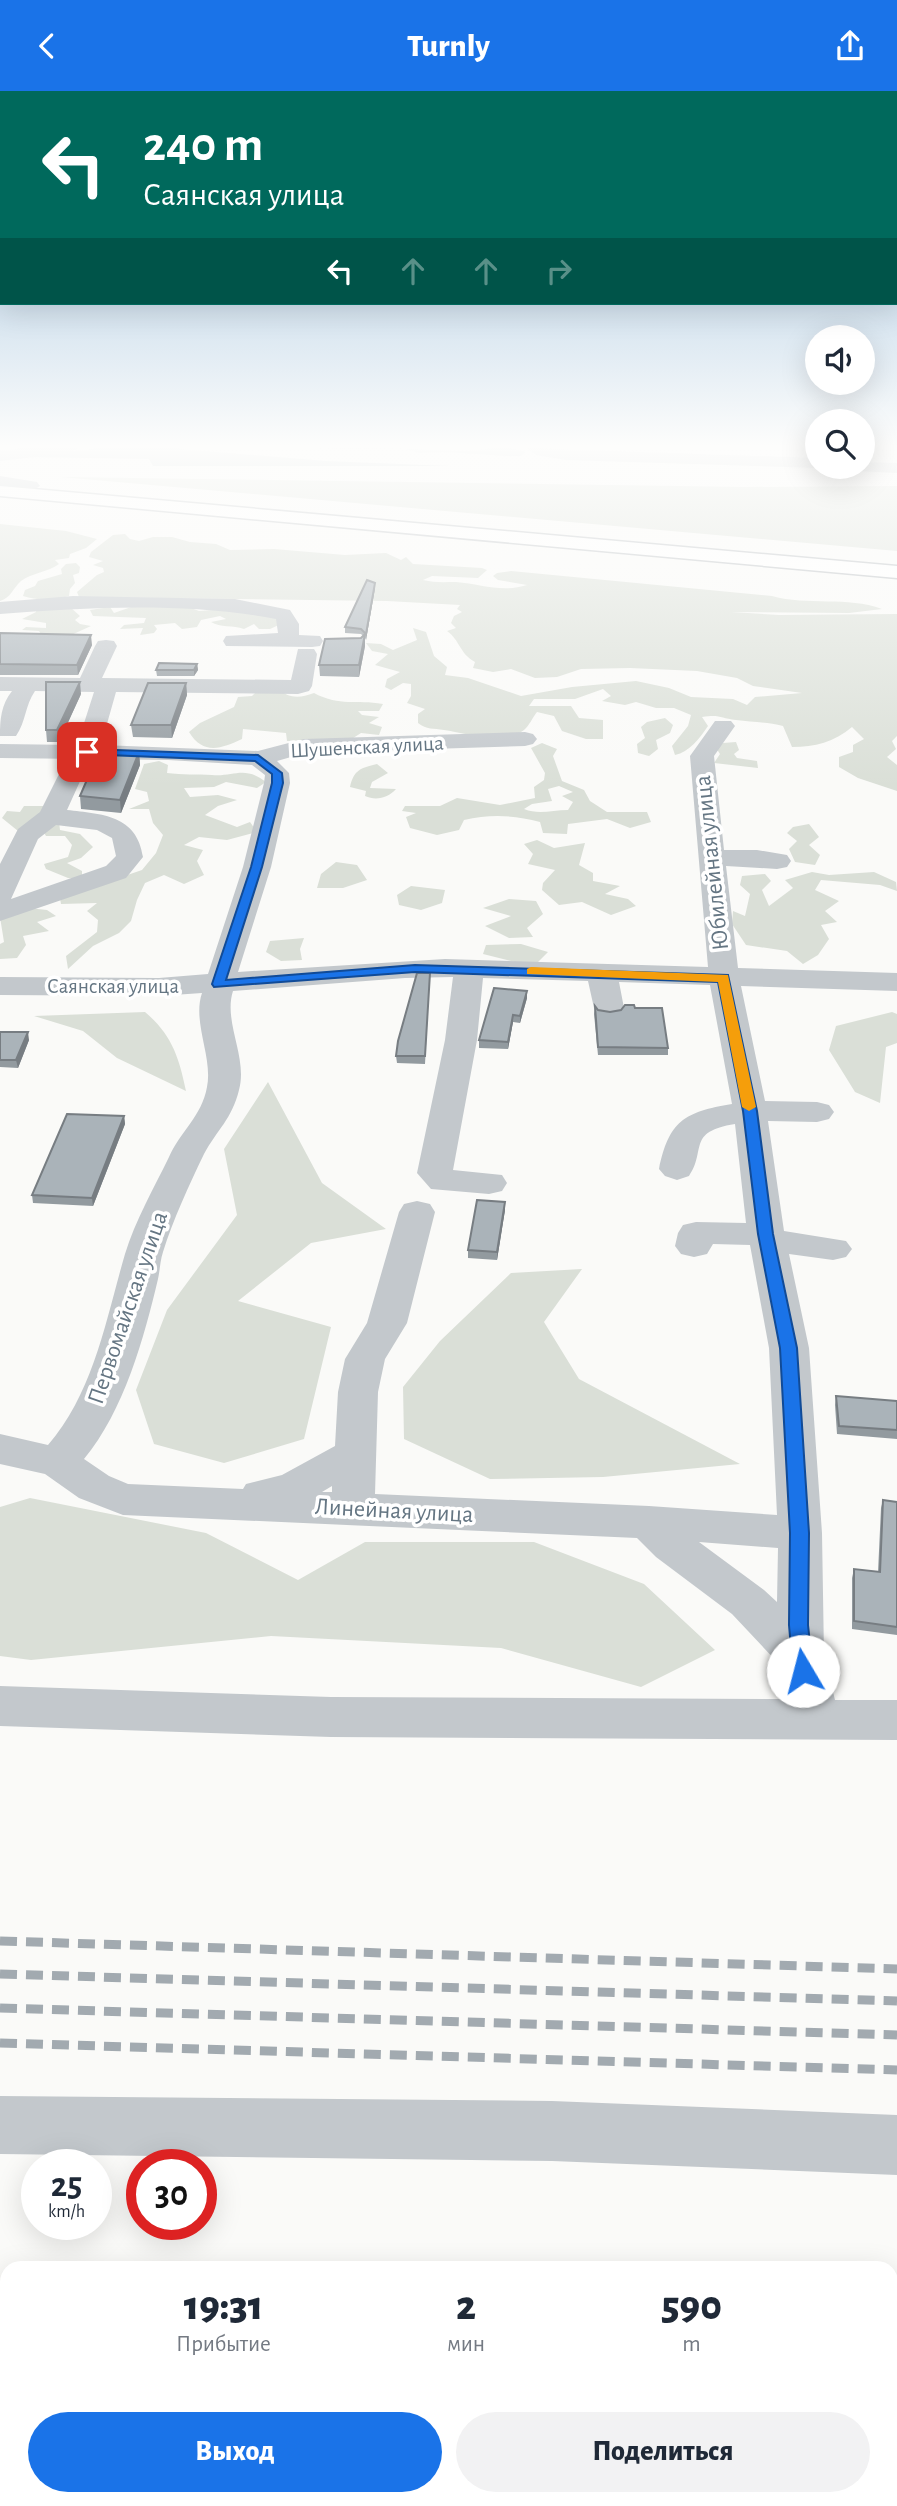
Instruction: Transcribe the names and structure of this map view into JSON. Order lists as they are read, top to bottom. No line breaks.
{"streets":{"street":["Шушенская улица","Юбилейная улица","Саянская улица","Первомайская улица","Линейная улица"]},"crossings":[["Шушенская улица","Первомайская улица"],["Юбилейная улица","Саянская улица"],["Юбилейная улица","Линейная улица"],["Саянская улица","Первомайская улица"],["Первомайская улица","Линейная улица"]],"page":{"header":"Turnly","turn":["240 m","Саянская улица"],"speed":"25 km/h","limit":"30","eta":["19:31","Прибытие","2","мин","590","m"],"buttons":["Выход","Поделиться"]}}
